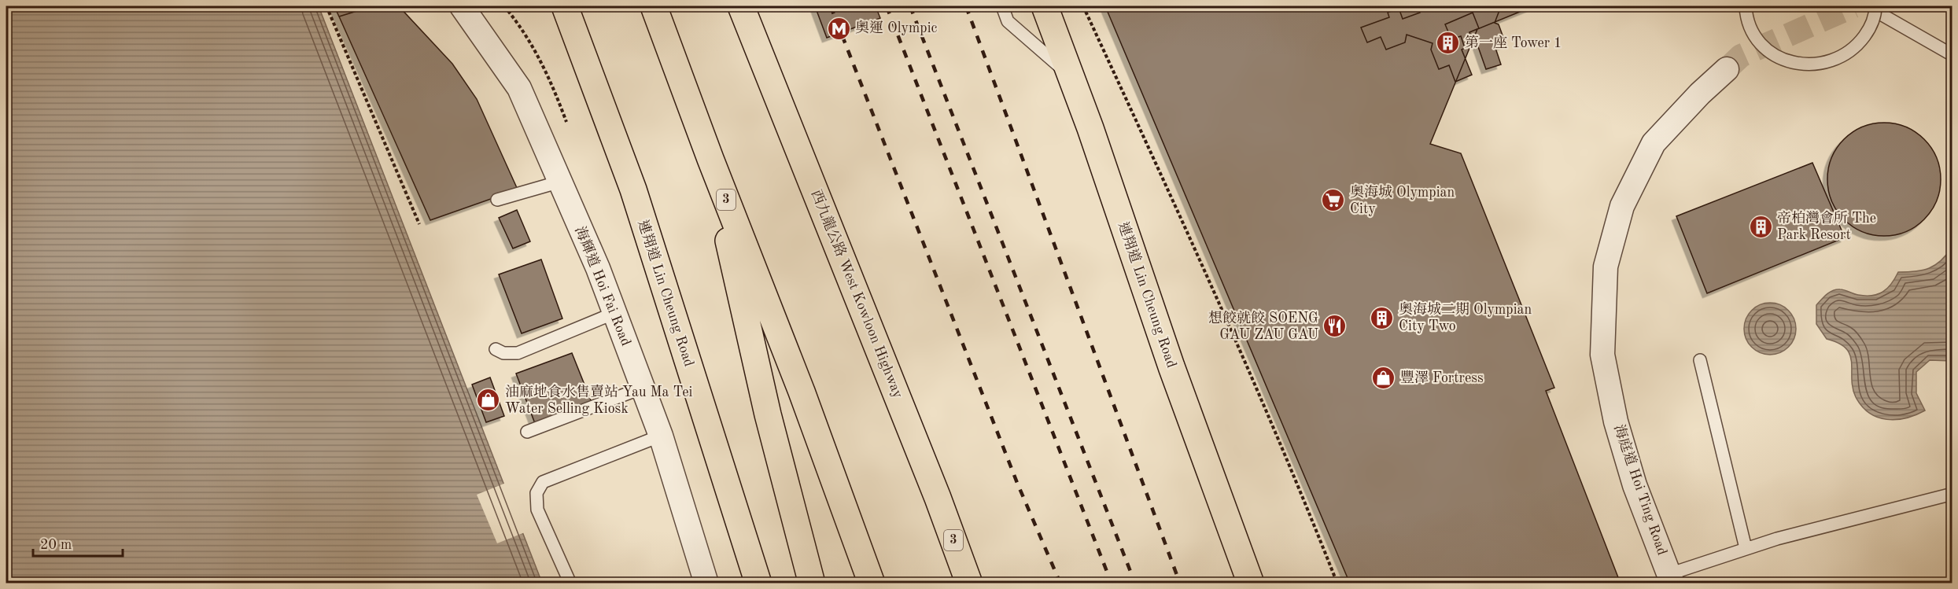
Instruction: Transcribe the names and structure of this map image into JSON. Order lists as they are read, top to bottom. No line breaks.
{"streets":{"highway":["3","連翔道 Lin Cheung Road","西九龍公路 West Kowloon Highway"],"street":["海輝道 Hoi Fai Road","海庭道 Hoi Ting Road"]},"places":{"metro station":["奧運 Olympic"],"building":["第一座 Tower 1","帝柏灣會所 The Park Resort","奧海城二期 Olympian City Two"],"supermarket":["奧海城 Olympian City"],"restaurant":["想餃就餃 SOENG GAU ZAU GAU"],"shop":["豐澤 Fortress","油麻地食水售賣站 Yau Ma Tei Water Selling Kiosk"]},"scale_bar":"20 m"}
